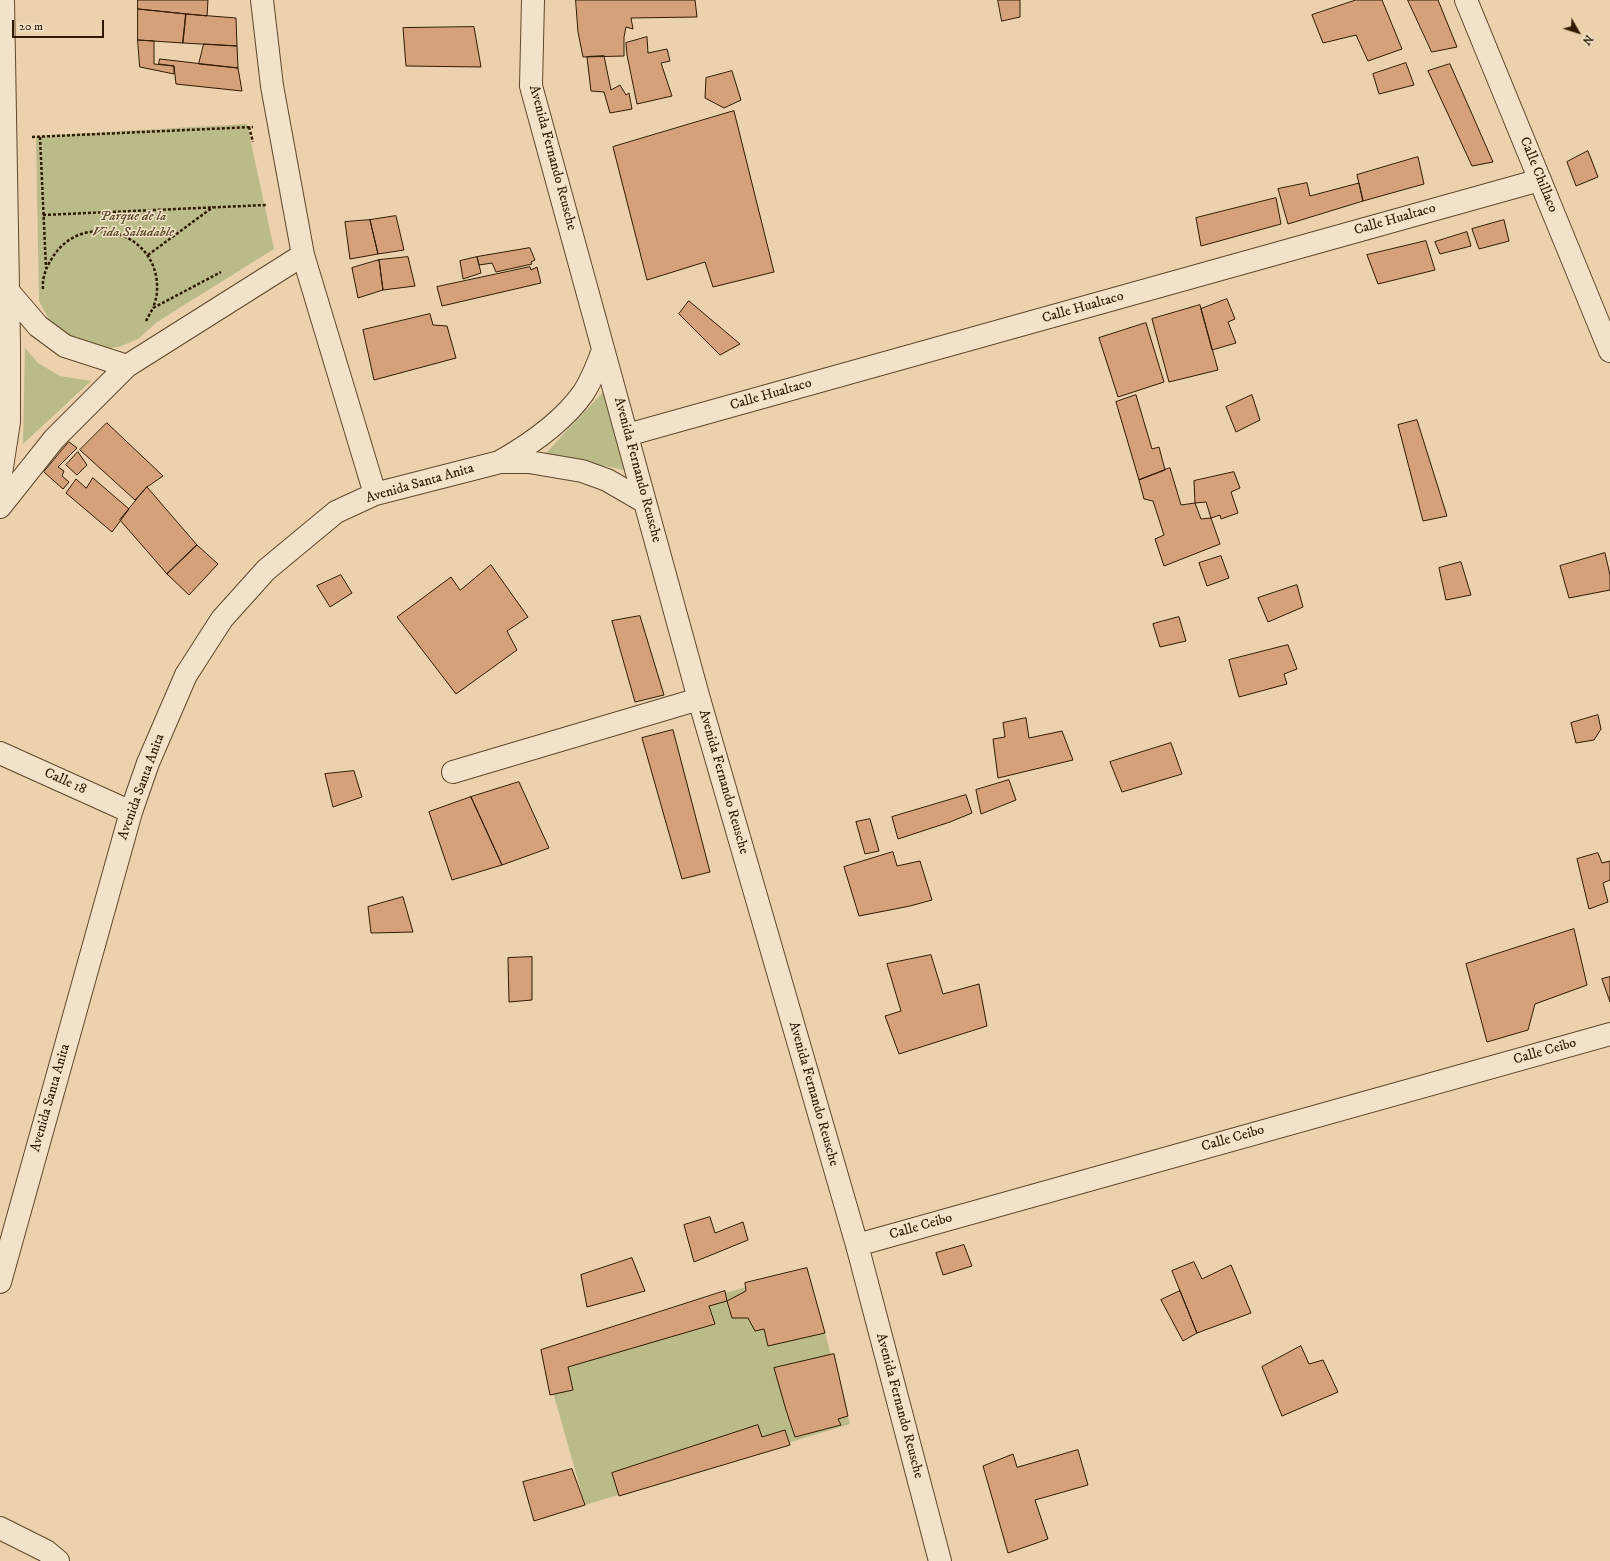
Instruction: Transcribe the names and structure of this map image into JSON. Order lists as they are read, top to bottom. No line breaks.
{"streets":{"street":["Avenida Fernando Reusche","Calle Chillaco","Calle Hualtaco","Avenida Santa Anita","Calle 18","Calle Ceibo"]},"crossings":[["Avenida Fernando Reusche","Calle Hualtaco"],["Avenida Fernando Reusche","Avenida Santa Anita"],["Avenida Fernando Reusche","Calle Ceibo"],["Calle Chillaco","Calle Hualtaco"],["Avenida Santa Anita","Calle 18"]],"parks":["Parque de la Vida Saludable"],"scale_bar":"20 m","north":"bottom right"}
